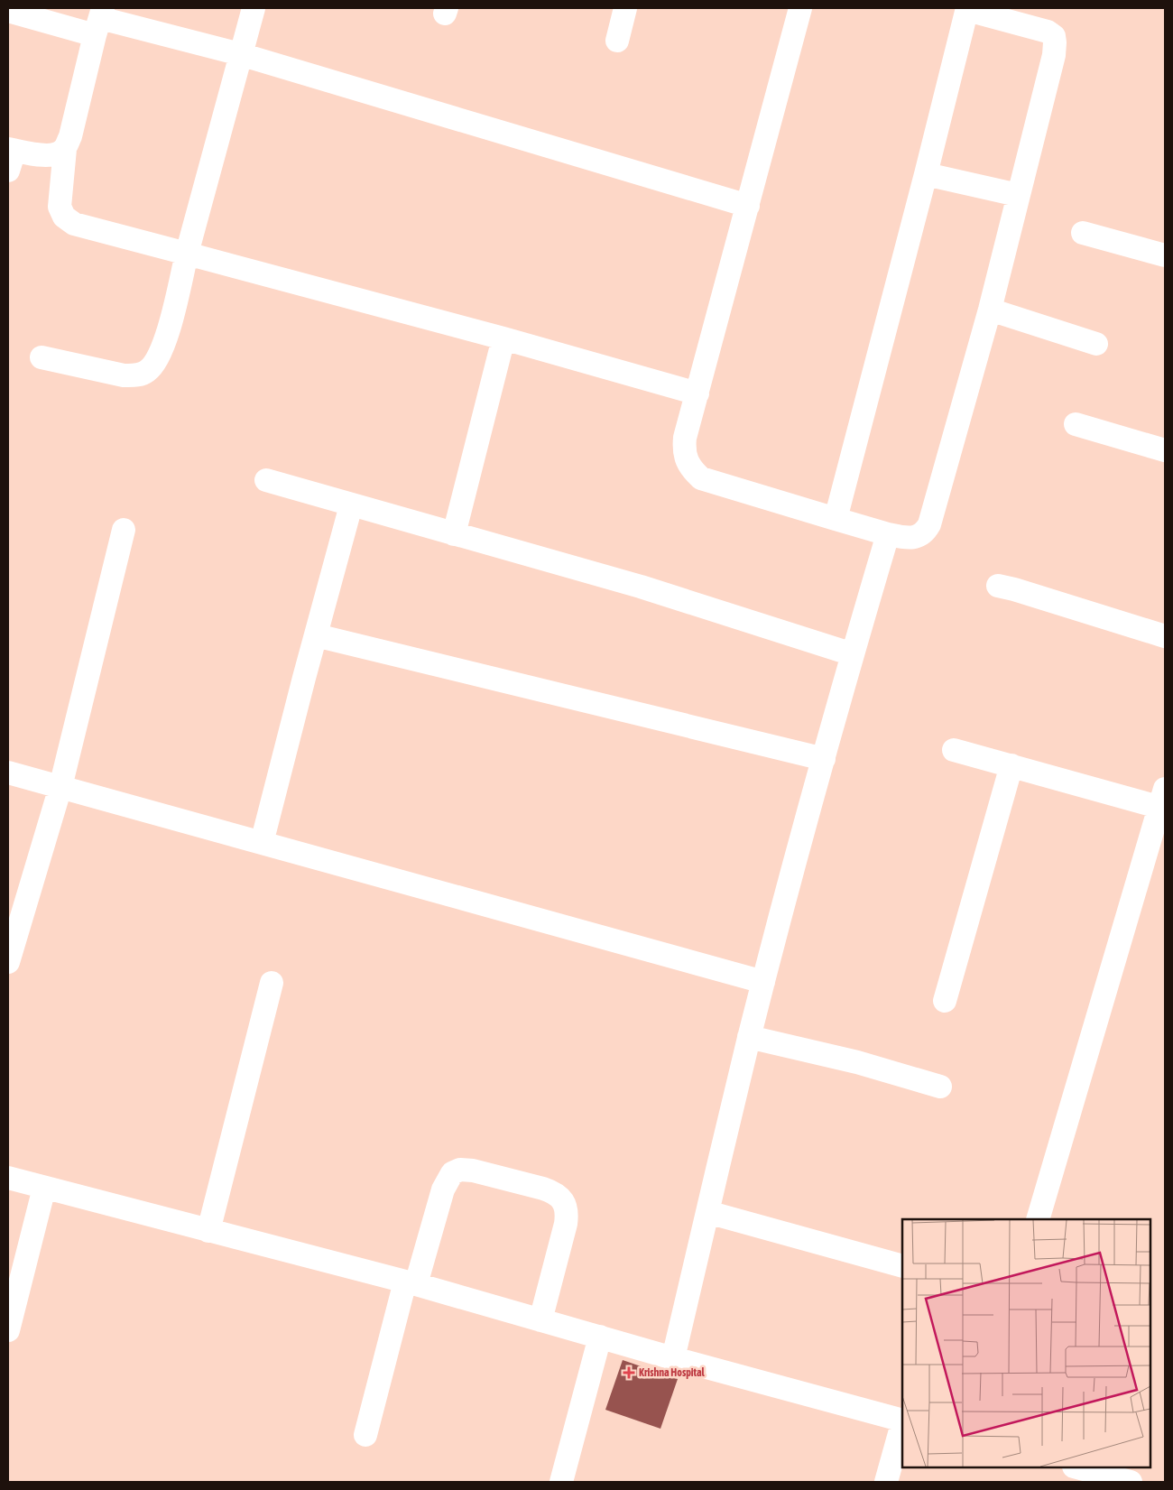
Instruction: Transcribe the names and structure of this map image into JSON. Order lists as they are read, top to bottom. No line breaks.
{"places":{"health":["Krishna Hospital"]}}
